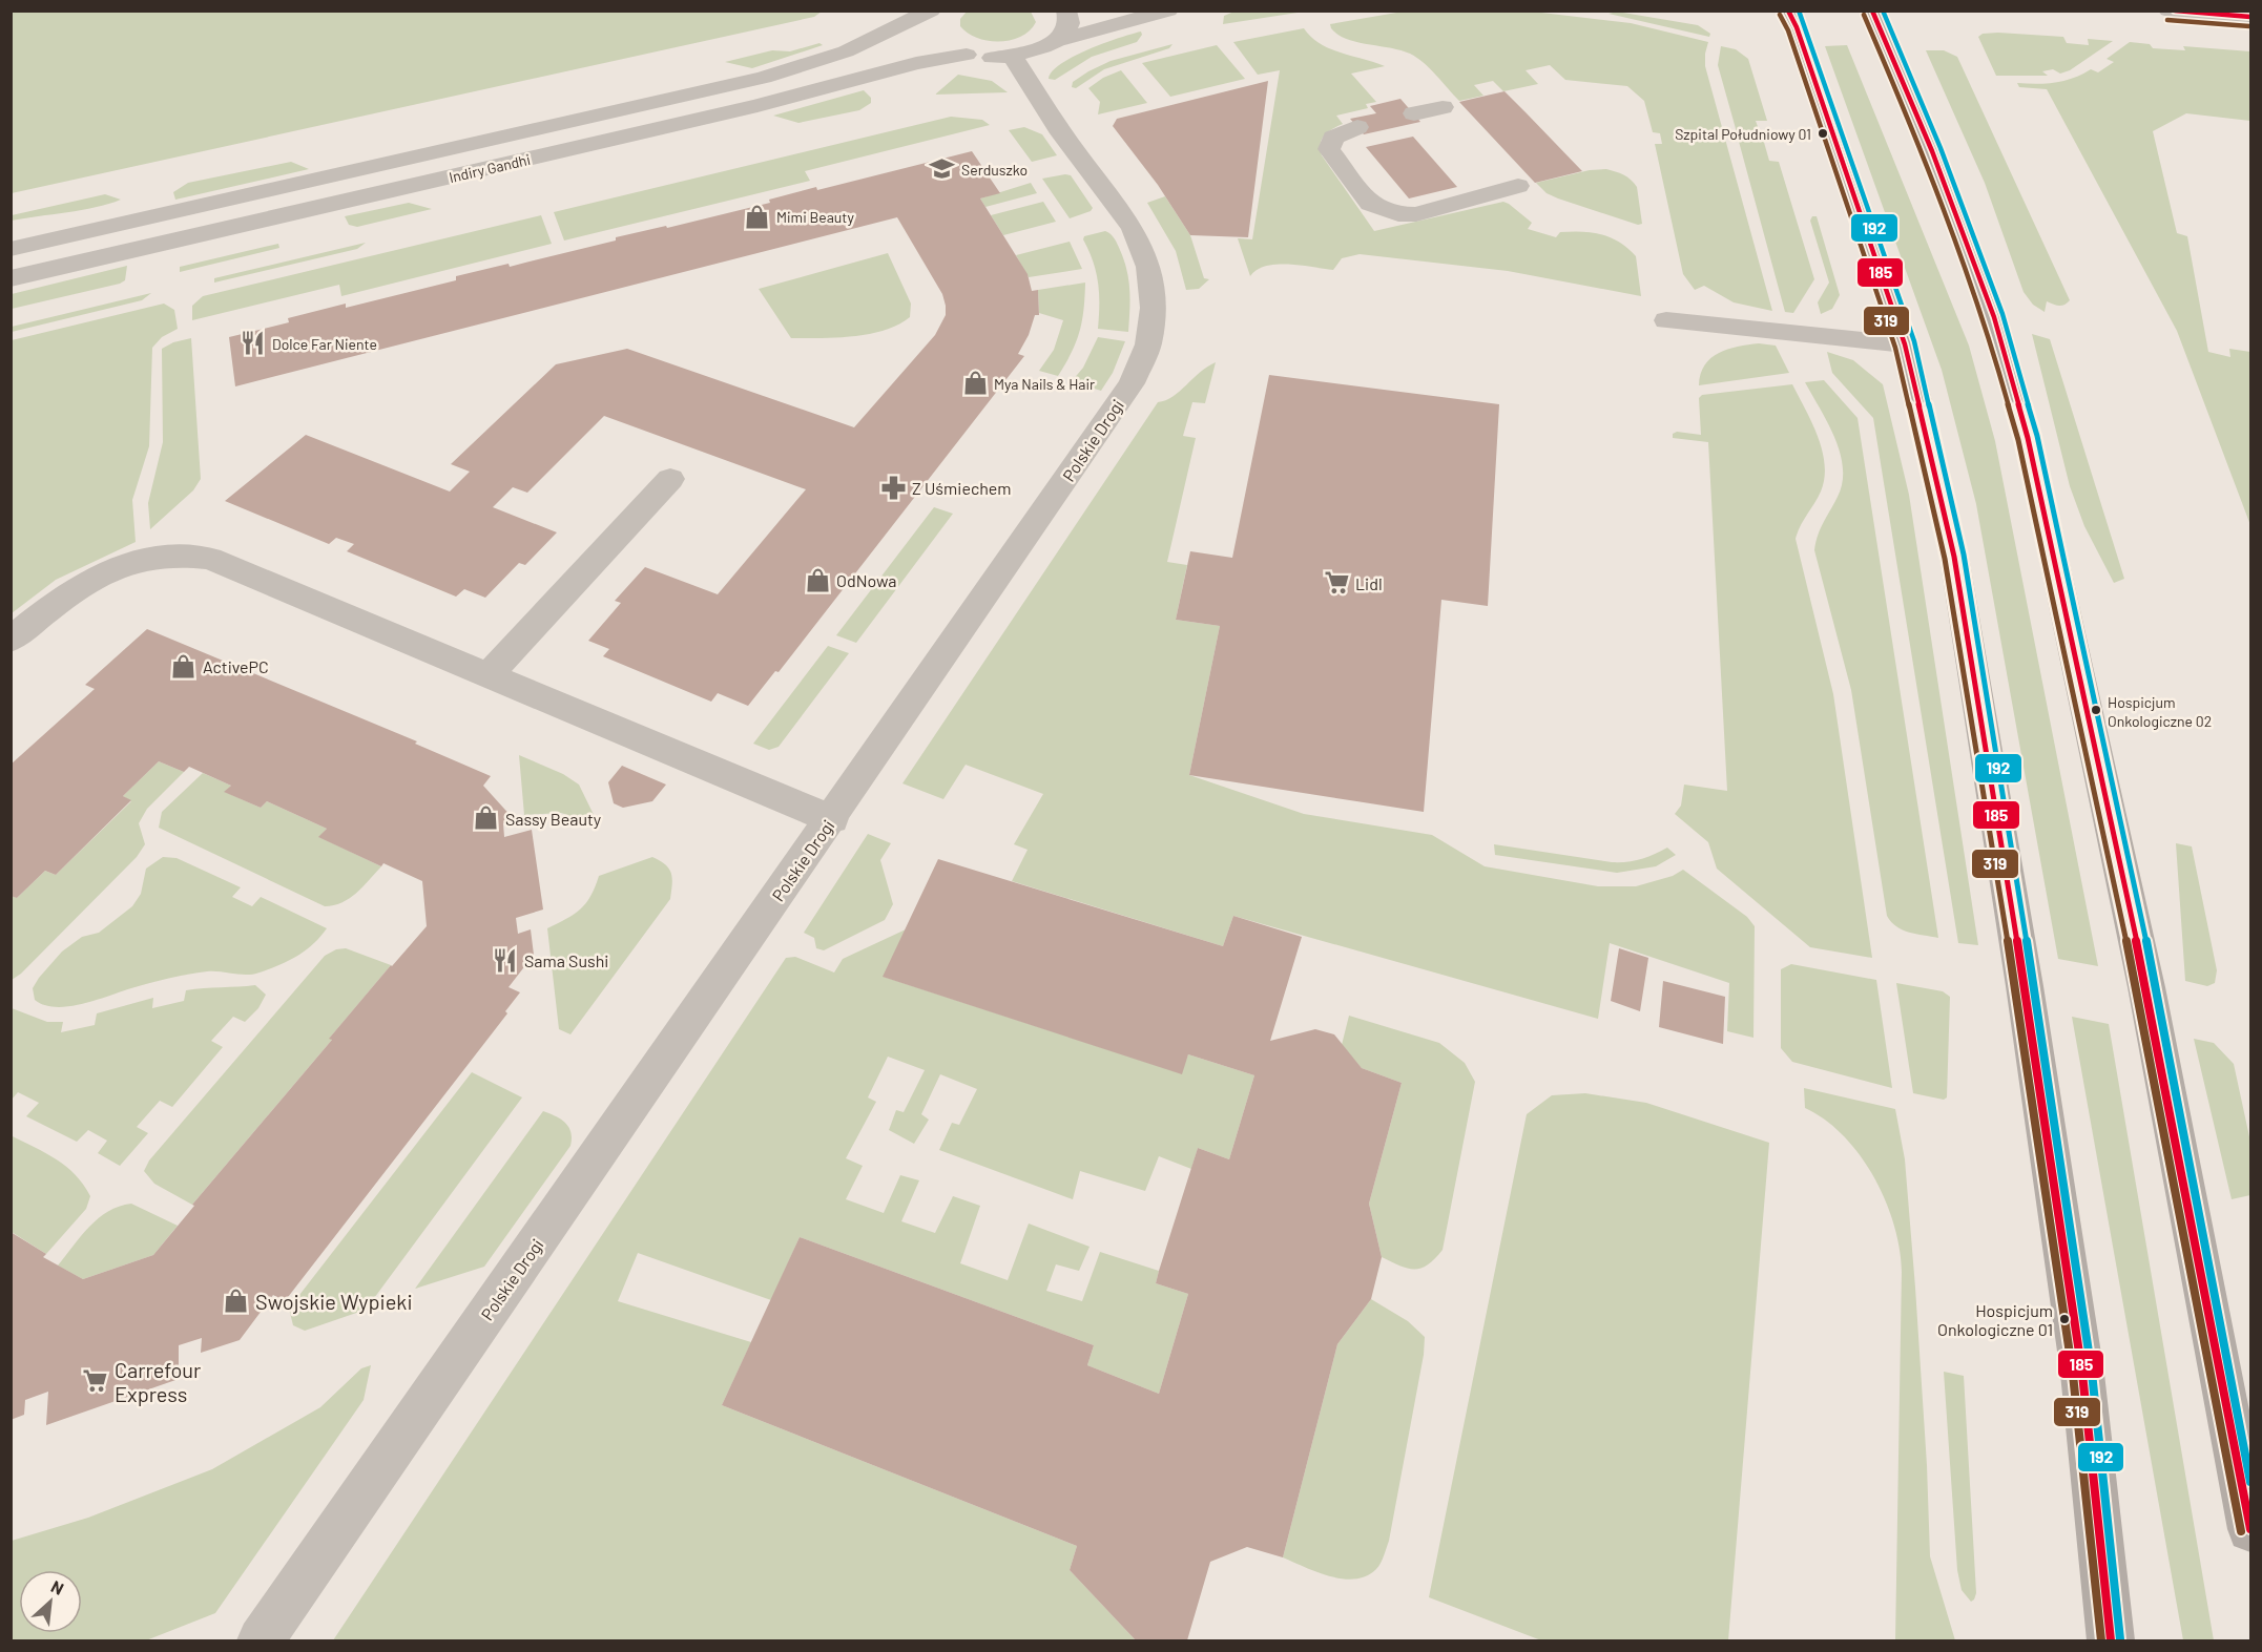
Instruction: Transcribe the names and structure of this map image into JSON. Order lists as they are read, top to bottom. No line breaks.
{"streets":{"street":["Indiry Gandhi","Polskie Drogi"]},"places":{"other":["Szpital Południowy 01","Hospicjum Onkologiczne 02","Hospicjum Onkologiczne 01"],"school or university":["Serduszko"],"shop":["Mimi Beauty","Mya Nails & Hair","OdNowa","ActivePC","Sassy Beauty","Swojskie Wypieki"],"restaurant":["Dolce Far Niente","Sama Sushi"],"pharmacy":["Z Uśmiechem"],"supermarket":["Lidl","Carrefour Express"]},"lines":["transit line 185","transit line 192","transit line 319"],"north":"top right"}
